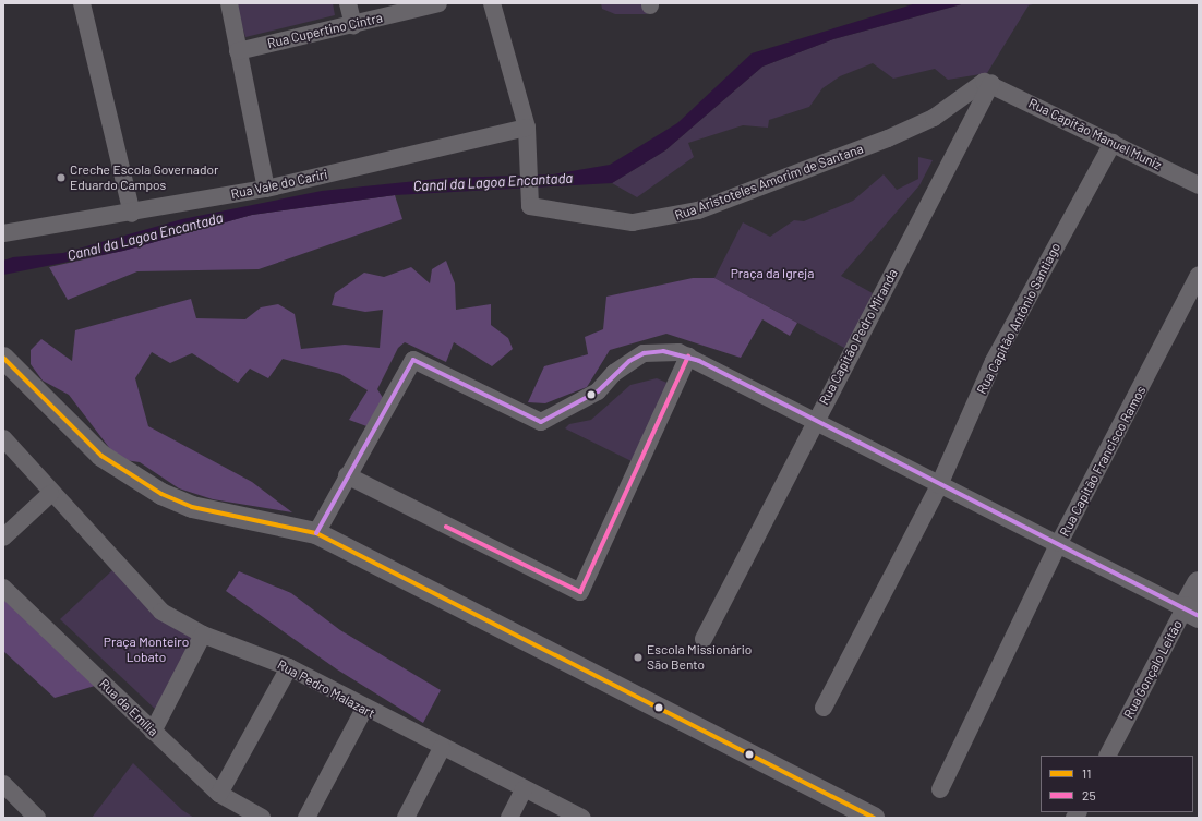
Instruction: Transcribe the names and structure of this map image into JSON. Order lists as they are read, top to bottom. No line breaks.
{"streets":{"main road":["Rua Gonçalo Leitão"],"street":["Rua Cupertino Cintra","Rua Capitão Manuel Muniz","Rua Aristoteles Amorim de Santana","Rua Vale do Cariri","Rua Capitão Antônio Santiago","Rua Capitão Pedro Miranda","Rua Capitão Francisco Ramos","Rua Pedro Malazart","Rua da Emília"]},"crossings":[["Rua Capitão Manuel Muniz","Rua Aristoteles Amorim de Santana"],["Rua Capitão Manuel Muniz","Rua Capitão Antônio Santiago"],["Rua Capitão Manuel Muniz","Rua Capitão Pedro Miranda"],["Rua Aristoteles Amorim de Santana","Rua Vale do Cariri"],["Rua Aristoteles Amorim de Santana","Rua Capitão Pedro Miranda"]],"water":["Canal da Lagoa Encantada"],"parks":["Praça da Igreja","Praça Monteiro Lobato"],"places":["Creche Escola Governador Eduardo Campos","Escola Missionário São Bento"],"lines":["transit line 25","transit line 11"],"legend":["11","25"]}
